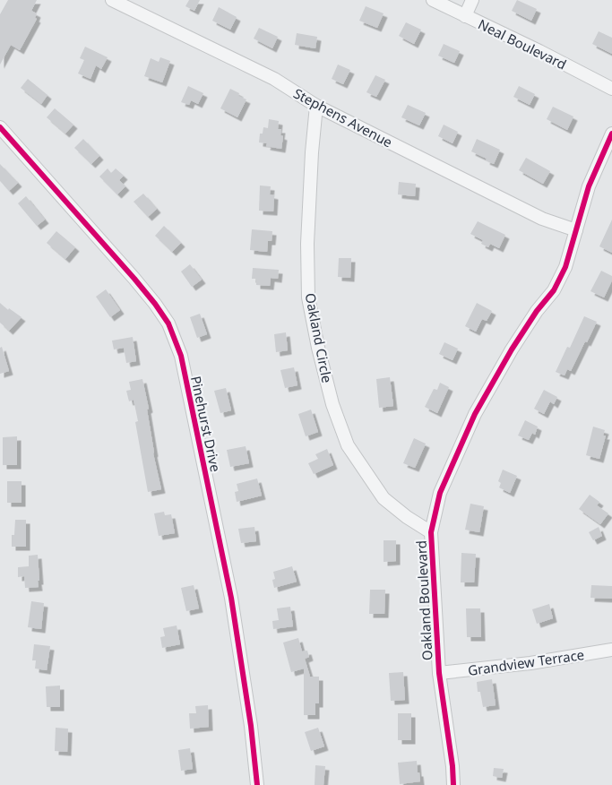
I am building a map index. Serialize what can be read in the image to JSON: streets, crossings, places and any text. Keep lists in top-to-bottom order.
{
  "streets": {
    "street": [
      "Neal Boulevard",
      "Stephens Avenue",
      "Oakland Circle",
      "Pinehurst Drive",
      "Oakland Boulevard",
      "Grandview Terrace"
    ]
  },
  "crossings": [
    ["Stephens Avenue", "Oakland Circle"],
    ["Stephens Avenue", "Oakland Boulevard"],
    ["Oakland Circle", "Oakland Boulevard"],
    ["Oakland Boulevard", "Grandview Terrace"]
  ]
}
